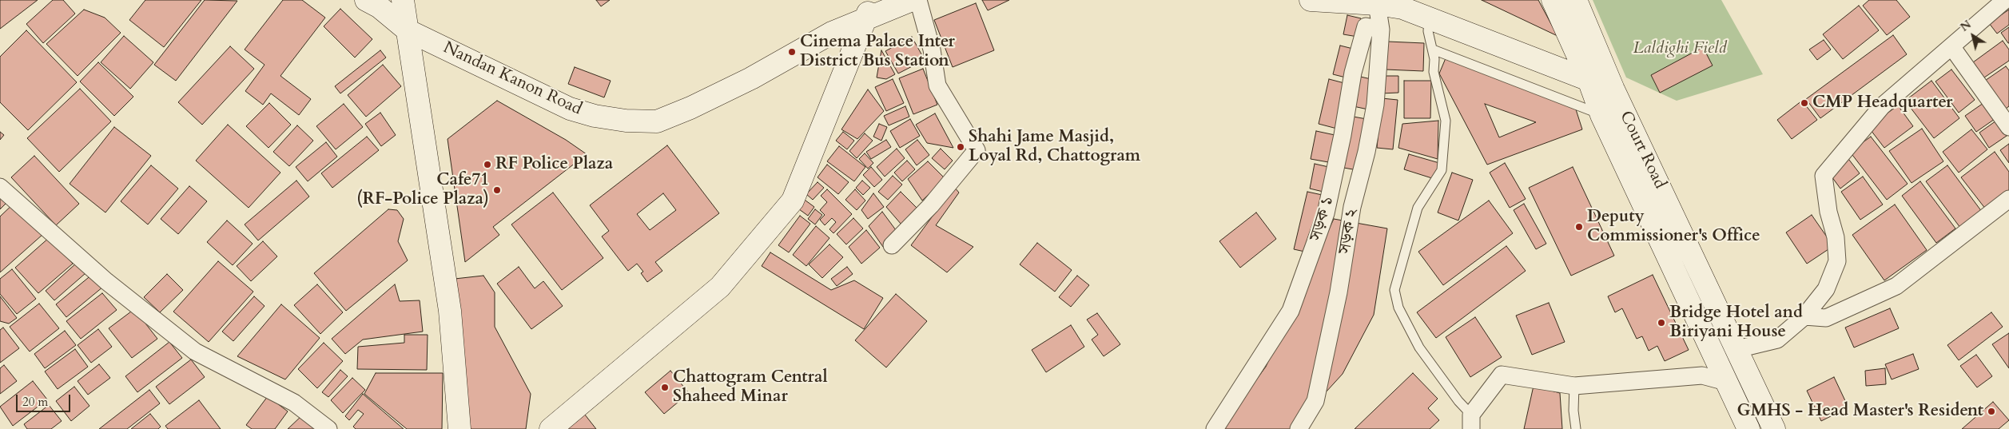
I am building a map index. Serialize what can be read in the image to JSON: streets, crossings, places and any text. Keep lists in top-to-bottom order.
{
  "streets": {
    "main road": ["Nandan Kanon Road", "Court Road"],
    "street": ["সড়ক ১", "সড়ক ২"]
  },
  "crossings": [
    ["সড়ক ১", "সড়ক ২"]
  ],
  "parks": ["Laldighi Field"],
  "places": [
    "Cinema Palace Inter District Bus Station",
    "CMP Headquarter",
    "Shahi Jame Masjid, Loyal Rd, Chattogram",
    "RF Police Plaza",
    "Cafe71 (RF-Police Plaza)",
    "Deputy Commissioner's Office",
    "Bridge Hotel and Biriyani House",
    "Chattogram Central Shaheed Minar",
    "GMHS - Head Master's Resident"
  ],
  "scale_bar": "20 m",
  "north": "top left"
}
